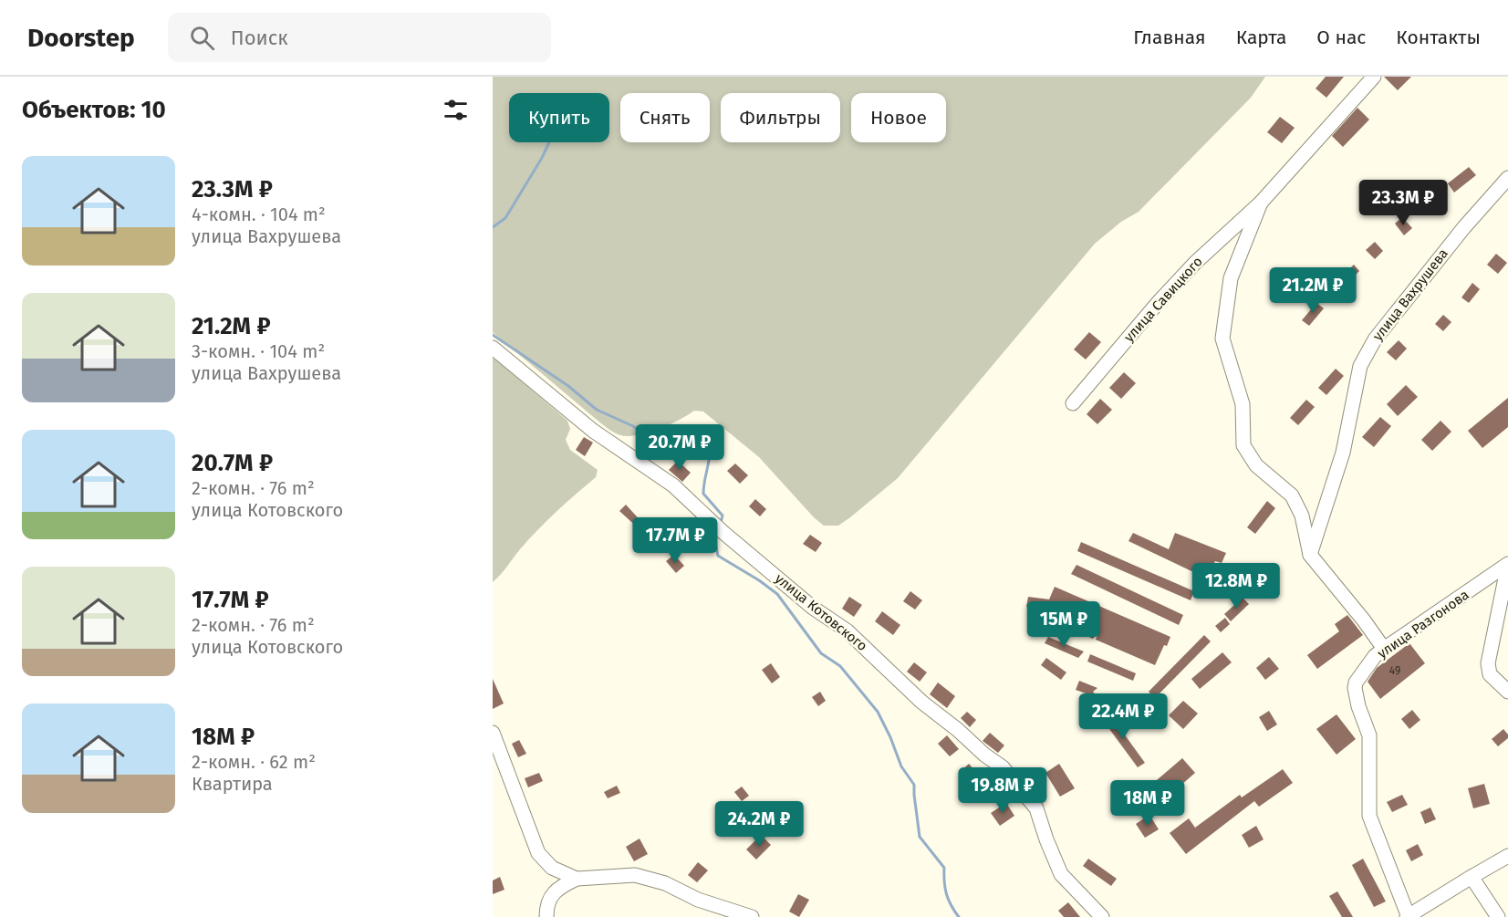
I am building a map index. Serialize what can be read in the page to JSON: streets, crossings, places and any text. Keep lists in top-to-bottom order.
{
  "streets": {
    "street": [
      "улица Вахрушева",
      "улица Савицкого",
      "улица Котовского",
      "улица Разгонова"
    ]
  },
  "crossings": [
    ["улица Вахрушева", "улица Савицкого"],
    ["улица Савицкого", "улица Разгонова"]
  ],
  "house_numbers": ["49"],
  "page": {
    "header": "Doorstep",
    "search": "Поиск",
    "nav": [
      "Главная",
      "Карта",
      "О нас",
      "Контакты"
    ],
    "heading": "Объектов: 10",
    "chip": [
      "Купить",
      "Снять",
      "Фильтры",
      "Новое"
    ],
    "list": [
      {
        "name": "23.3M ₽",
        "note": "4-комн. · 104 m² · улица Вахрушева"
      },
      {
        "name": "21.2M ₽",
        "note": "3-комн. · 104 m² · улица Вахрушева"
      },
      {
        "name": "20.7M ₽",
        "note": "2-комн. · 76 m² · улица Котовского"
      },
      {
        "name": "17.7M ₽",
        "note": "2-комн. · 76 m² · улица Котовского"
      },
      {
        "name": "18M ₽",
        "note": "2-комн. · 62 m² · Квартира"
      }
    ],
    "price": [
      "23.3M ₽",
      "21.2M ₽",
      "20.7M ₽",
      "17.7M ₽",
      "12.8M ₽",
      "15M ₽",
      "22.4M ₽",
      "19.8M ₽",
      "18M ₽",
      "24.2M ₽"
    ]
  }
}
